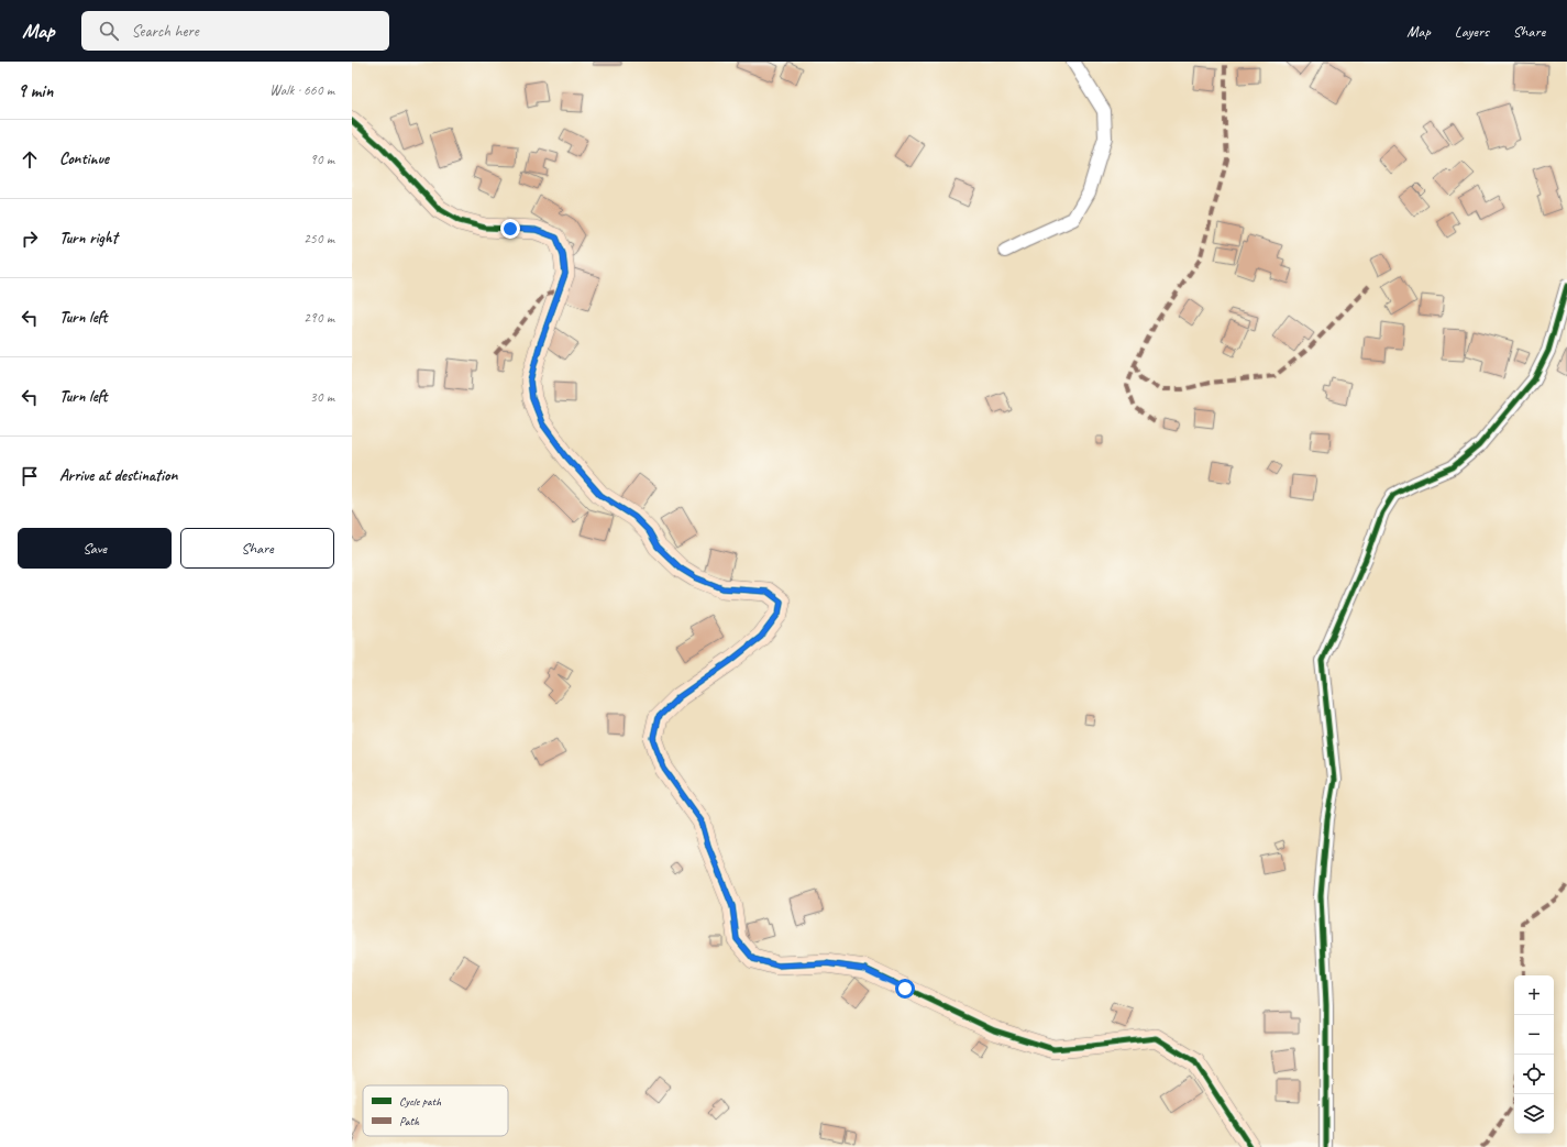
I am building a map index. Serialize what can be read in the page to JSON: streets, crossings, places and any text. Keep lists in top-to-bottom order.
{
  "legend": ["Cycle path", "Path"],
  "page": {
    "header": "Map",
    "search": "Search here",
    "nav": ["Map", "Layers", "Share"],
    "heading": ["9 min", "Walk · 660 m"],
    "list": [
      ["Continue", "90 m"],
      ["Turn right", "250 m"],
      ["Turn left", "290 m"],
      ["Turn left", "30 m"],
      "Arrive at destination"
    ],
    "buttons": ["Save", "Share"],
    "map_buttons": ["+", "−"]
  }
}
